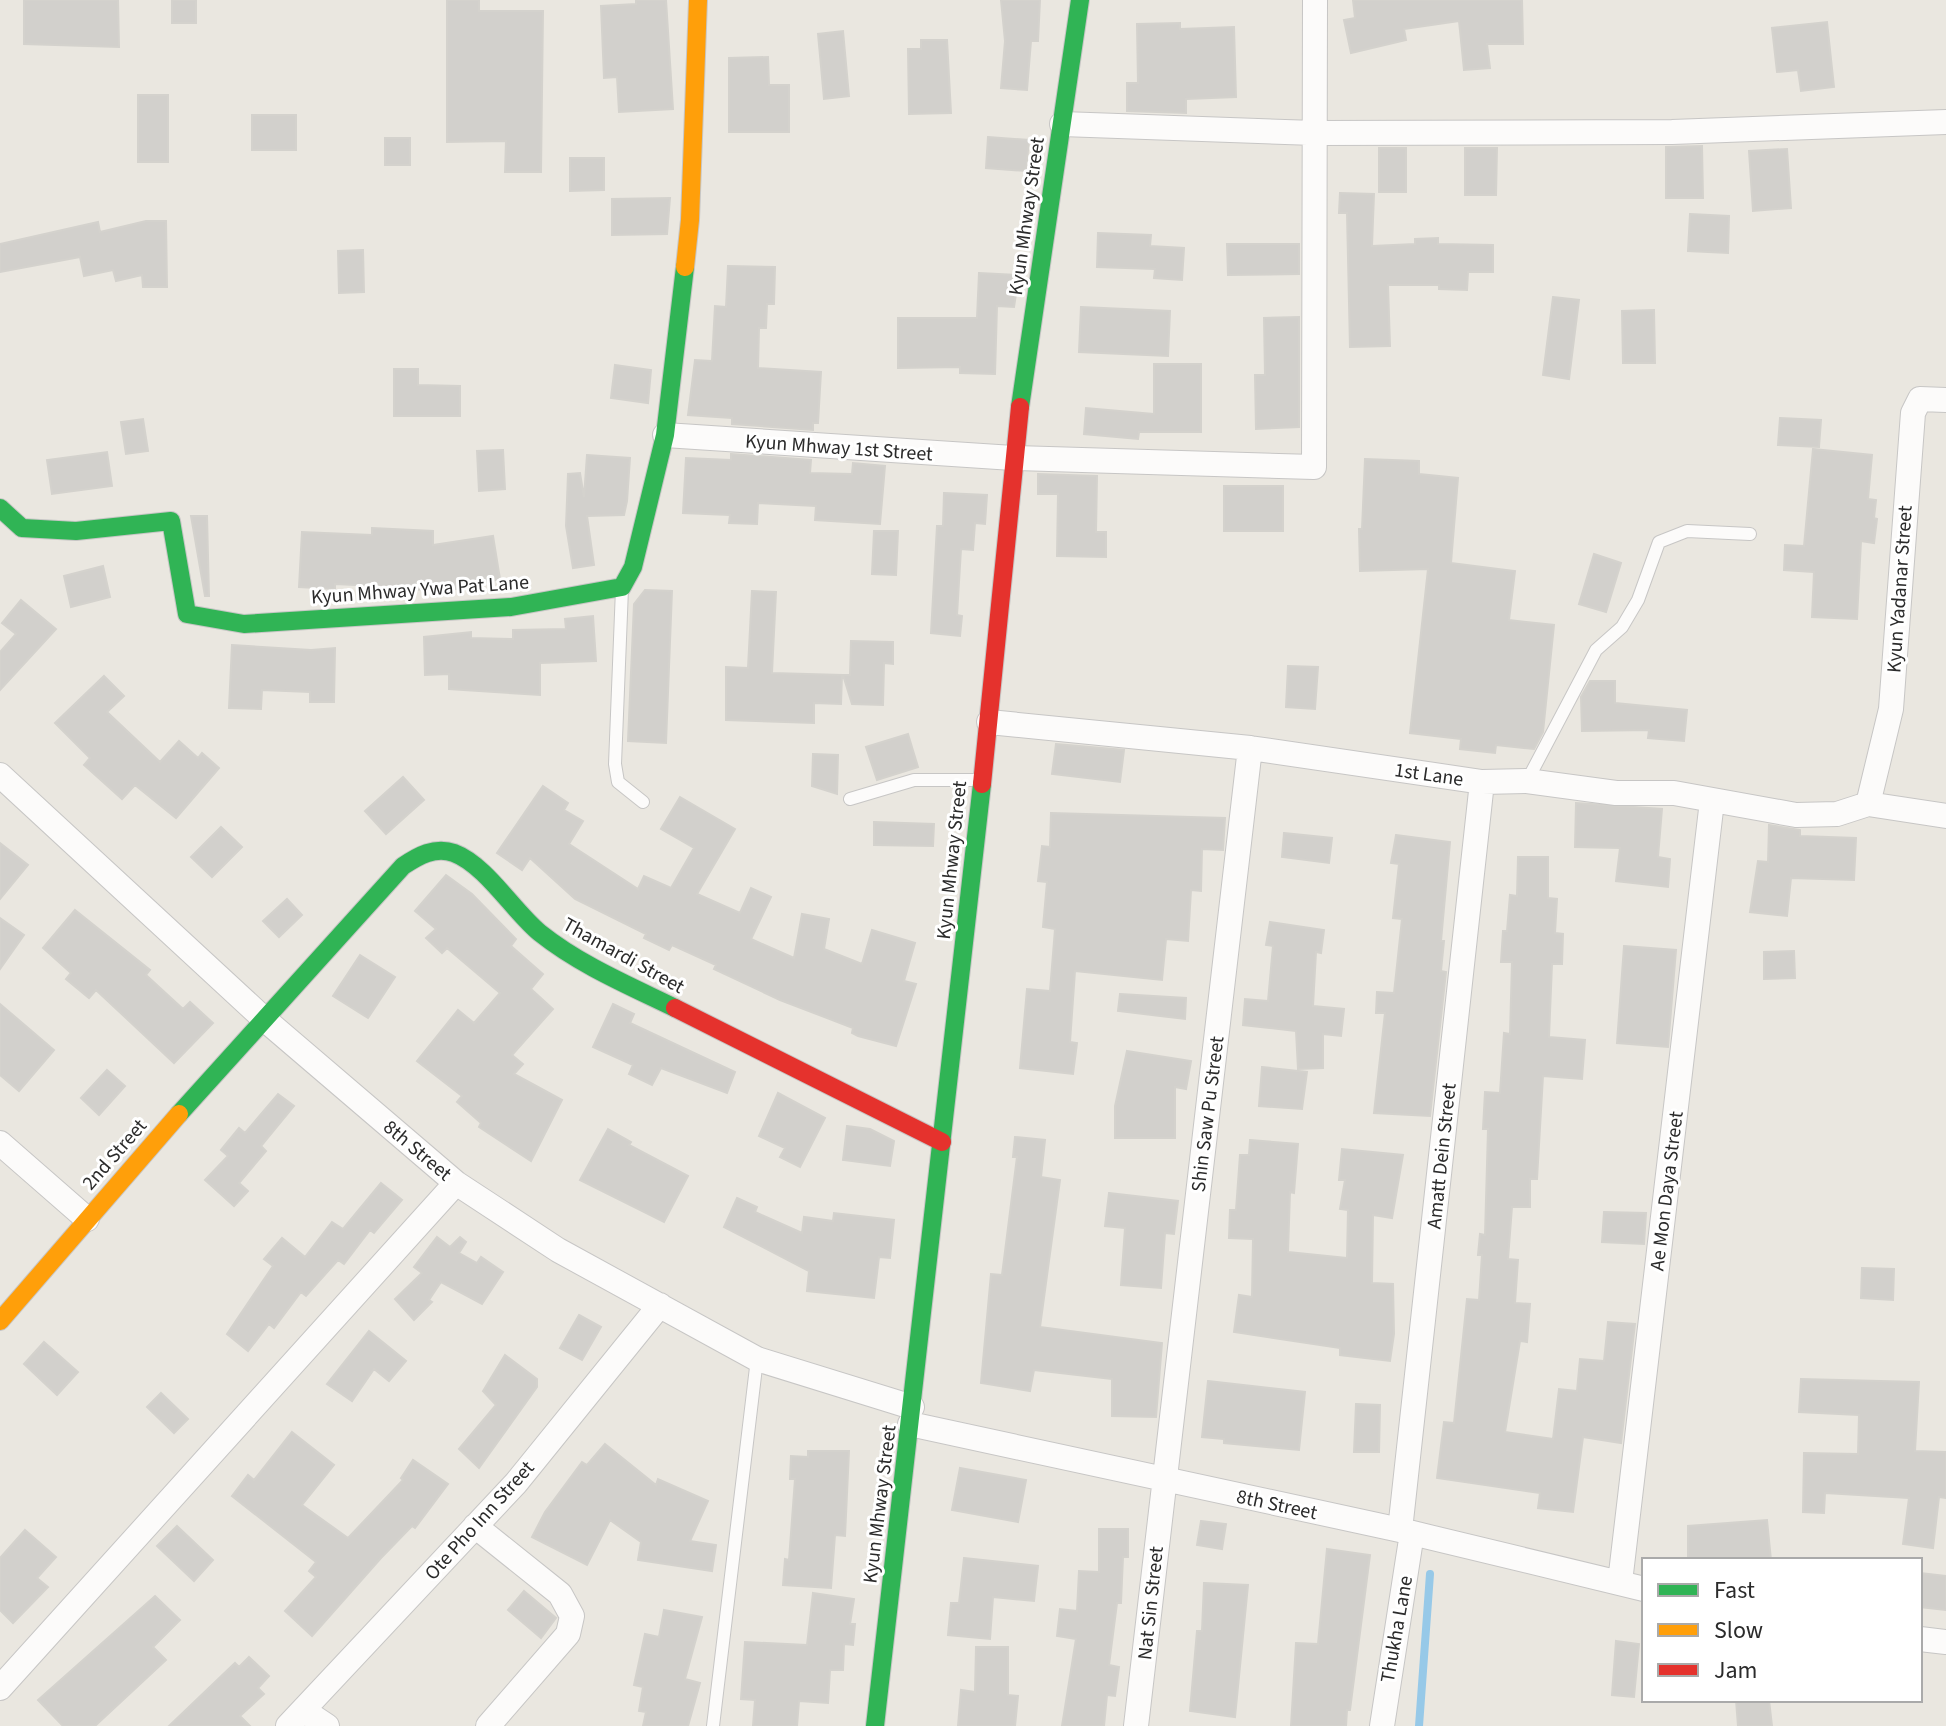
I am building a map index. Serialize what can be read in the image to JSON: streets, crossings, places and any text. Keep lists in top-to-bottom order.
{
  "streets": {
    "street": [
      "Kyun Mhway Street",
      "Kyun Mhway 1st Street",
      "Kyun Mhway Ywa Pat Lane",
      "Kyun Yadanar Street",
      "1st Lane",
      "Thamardi Street",
      "Shin Saw Pu Street",
      "8th Street",
      "2nd Street",
      "Amatt Dein Street",
      "Ae Mon Daya Street",
      "Ote Pho Inn Street",
      "Nat Sin Street",
      "Thukha Lane"
    ]
  },
  "crossings": [
    ["Kyun Mhway Street", "Kyun Mhway 1st Street"],
    ["Kyun Mhway Street", "1st Lane"],
    ["Kyun Mhway Street", "Thamardi Street"],
    ["Kyun Mhway Street", "8th Street"],
    ["Kyun Yadanar Street", "1st Lane"],
    ["1st Lane", "Shin Saw Pu Street"],
    ["1st Lane", "Amatt Dein Street"],
    ["1st Lane", "Ae Mon Daya Street"],
    ["Thamardi Street", "8th Street"],
    ["Thamardi Street", "2nd Street"],
    ["Shin Saw Pu Street", "8th Street"],
    ["Shin Saw Pu Street", "Nat Sin Street"],
    ["8th Street", "2nd Street"],
    ["8th Street", "Amatt Dein Street"],
    ["8th Street", "Ae Mon Daya Street"],
    ["8th Street", "Ote Pho Inn Street"],
    ["8th Street", "Nat Sin Street"],
    ["8th Street", "Thukha Lane"],
    ["Amatt Dein Street", "Thukha Lane"]
  ],
  "legend": ["Fast", "Slow", "Jam"]
}
